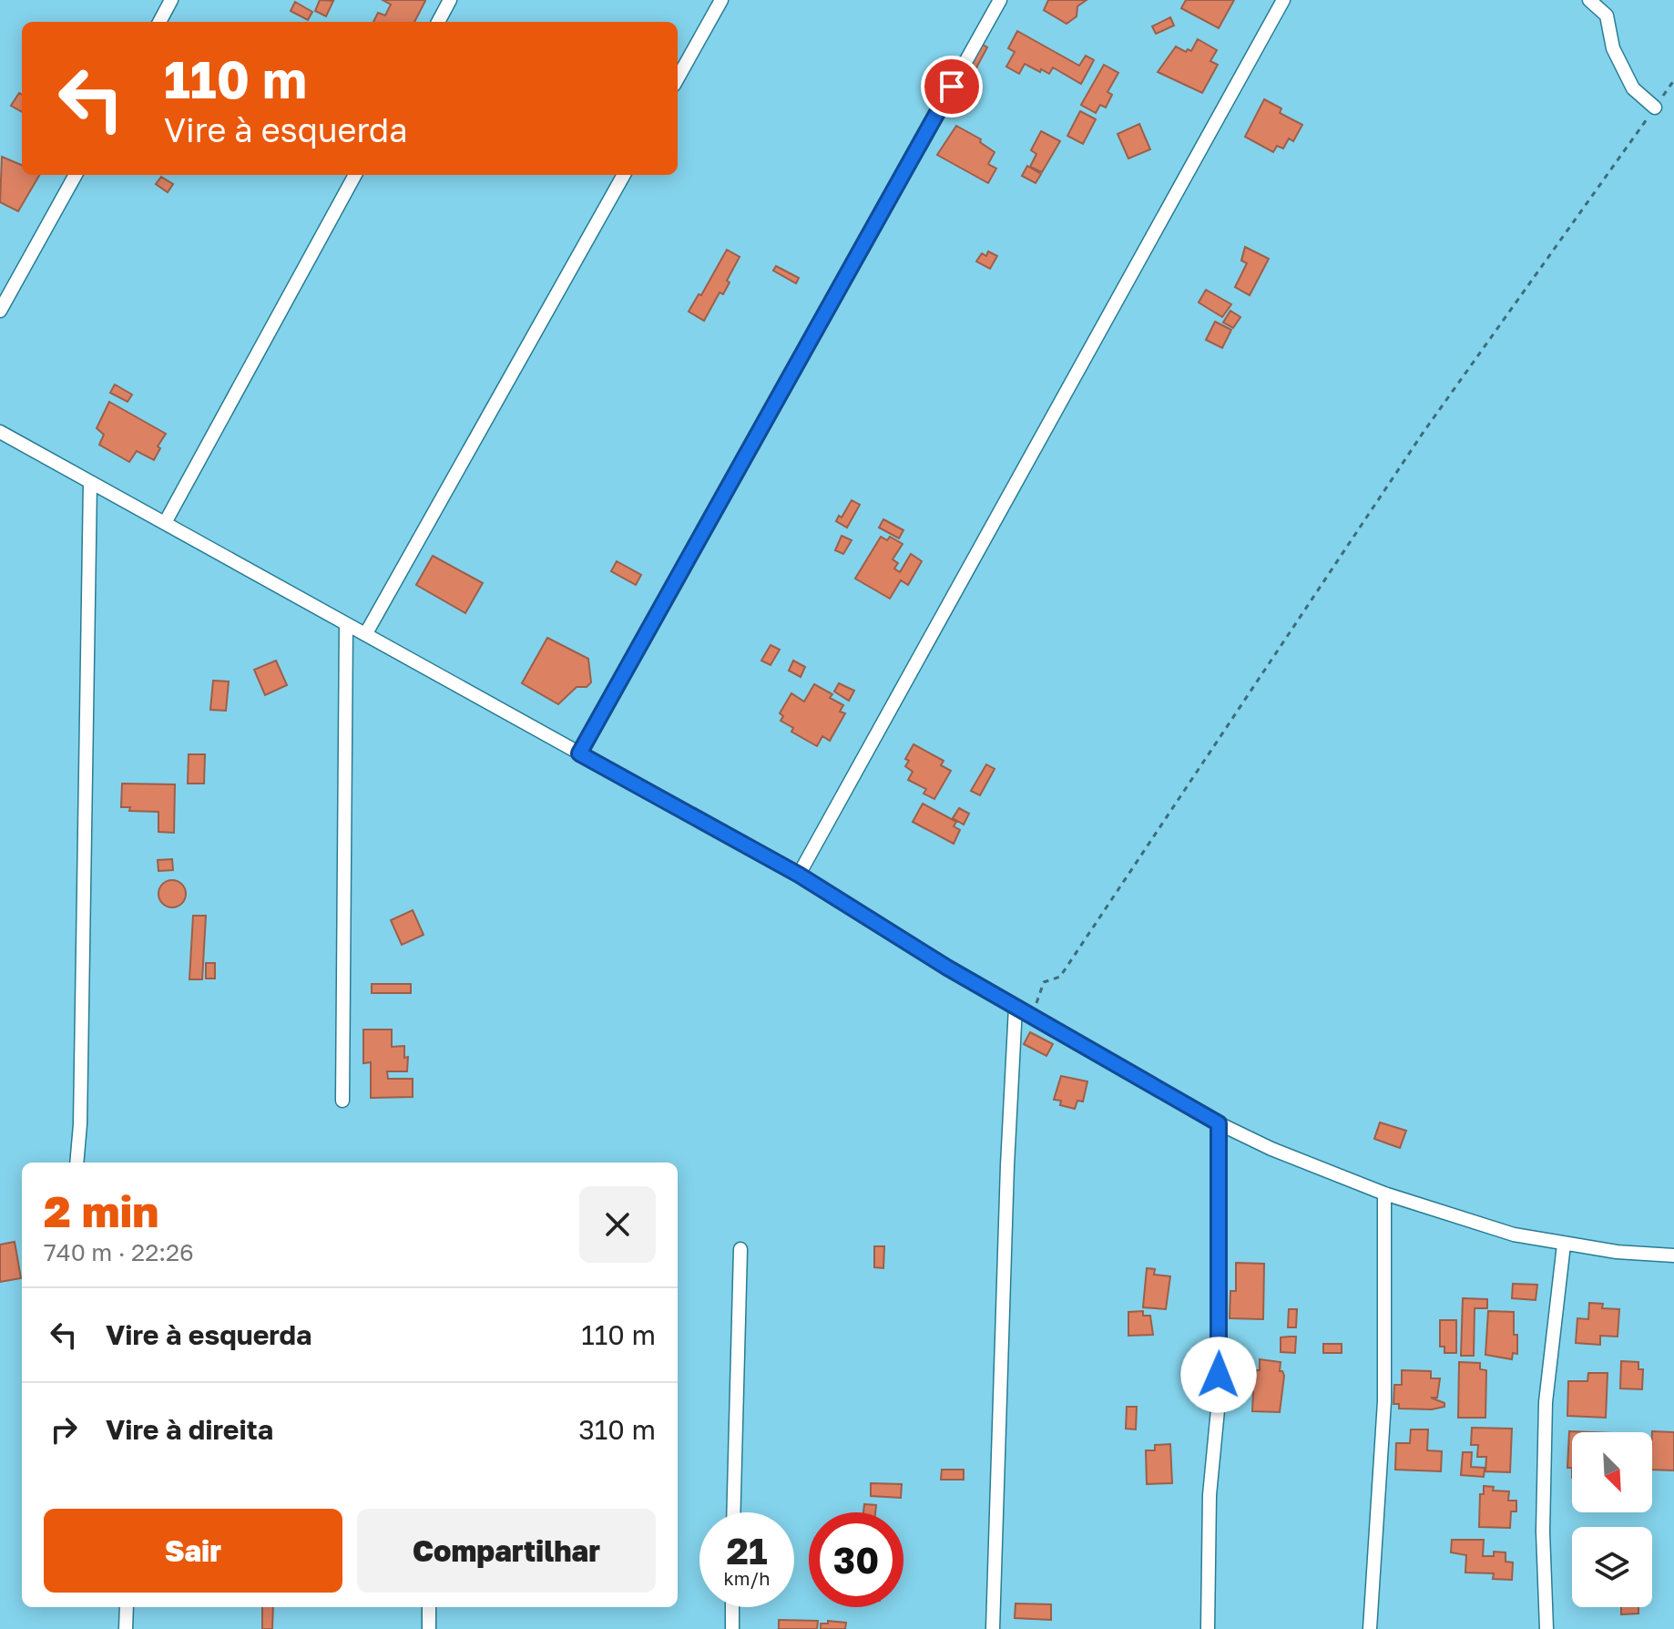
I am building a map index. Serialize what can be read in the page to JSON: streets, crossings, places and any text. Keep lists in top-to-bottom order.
{
  "north": "bottom right",
  "page": {
    "turn": ["110 m", "Vire à esquerda"],
    "heading": ["2 min", "740 m · 22:26"],
    "list": [
      {
        "name": "Vire à esquerda",
        "value": "110 m"
      },
      {
        "name": "Vire à direita",
        "value": "310 m"
      }
    ],
    "buttons": ["Sair", "Compartilhar"],
    "speed": "21 km/h",
    "limit": "30"
  }
}
